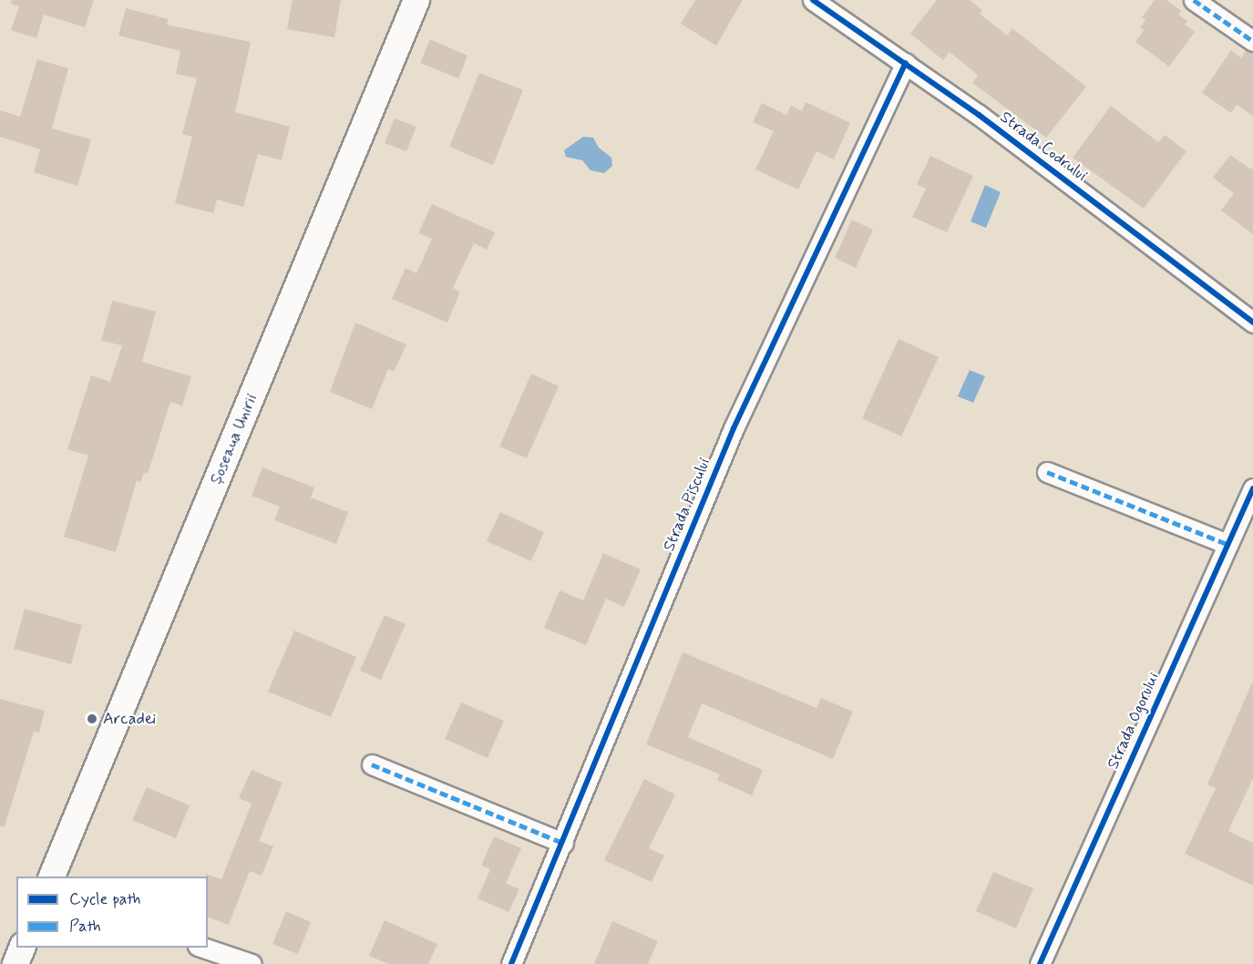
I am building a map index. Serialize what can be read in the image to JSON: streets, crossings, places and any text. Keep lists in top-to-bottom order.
{
  "streets": {
    "main road": ["Șoseaua Unirii"],
    "street": ["Strada Codrului", "Strada Piscului", "Strada Ogorului"]
  },
  "crossings": [
    ["Strada Codrului", "Strada Piscului"]
  ],
  "places": ["Arcadei"],
  "legend": ["Cycle path", "Path"]
}
